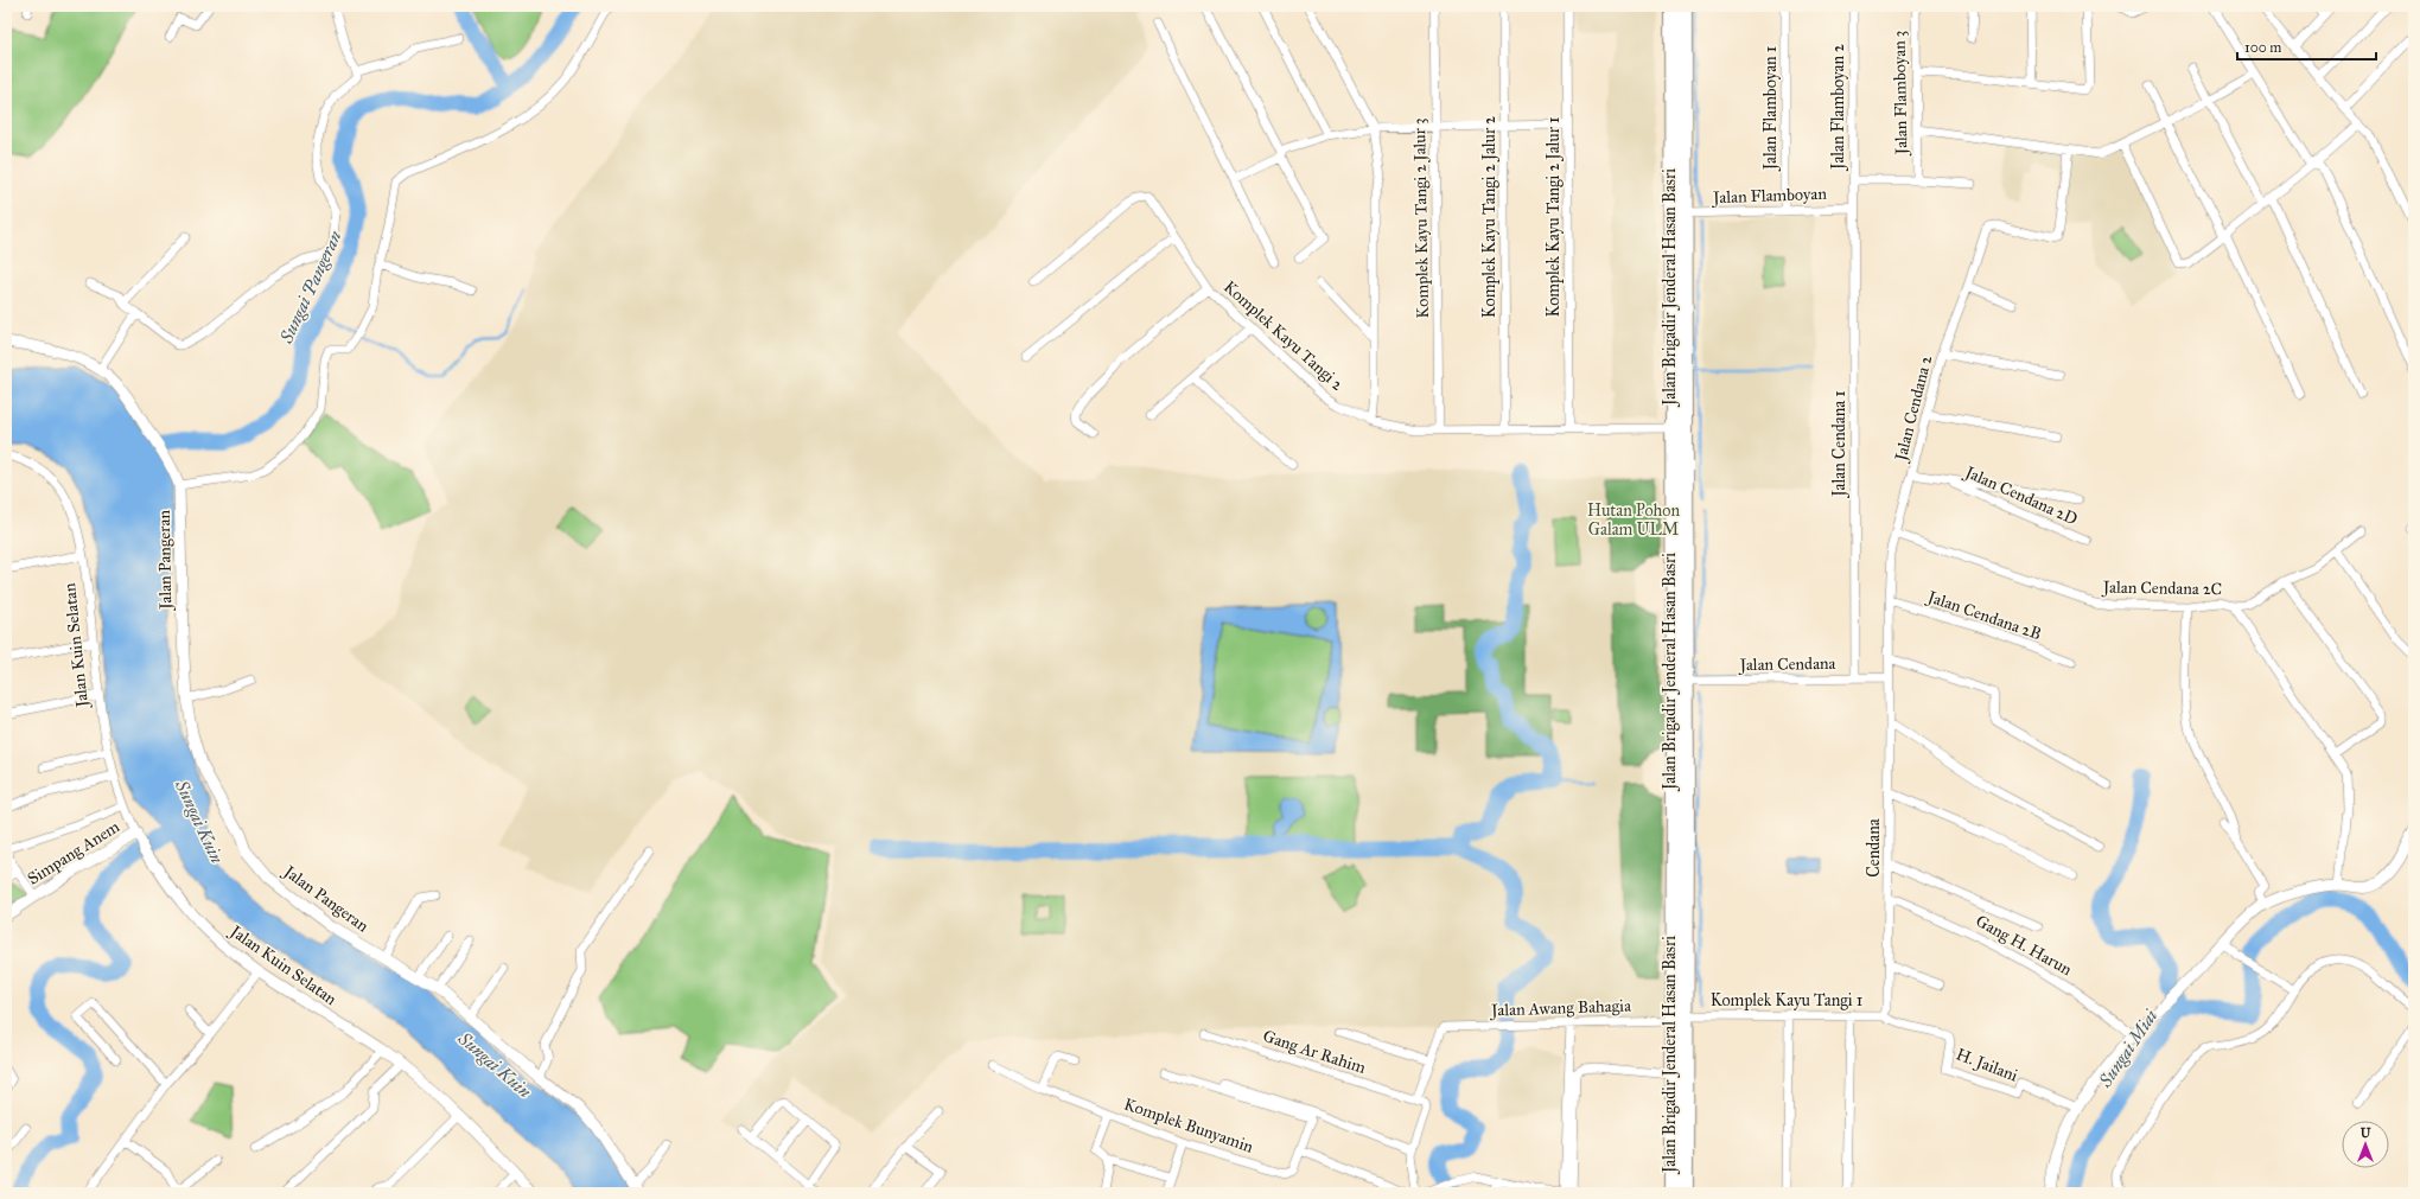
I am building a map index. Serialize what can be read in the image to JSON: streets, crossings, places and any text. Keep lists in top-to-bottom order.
{
  "streets": {
    "highway": ["Jalan Brigadir Jenderal Hasan Basri"],
    "street": [
      "Jalan Flamboyan 3",
      "Jalan Flamboyan 2",
      "Jalan Flamboyan 1",
      "Jalan Flamboyan",
      "Komplek Kayu Tangi 2 Jalur 2",
      "Komplek Kayu Tangi 2 Jalur 1",
      "Komplek Kayu Tangi 2 Jalur 3",
      "Komplek Kayu Tangi 2",
      "Jalan Cendana 2",
      "Jalan Cendana 1",
      "Jalan Cendana 2D",
      "Jalan Pangeran",
      "Jalan Cendana 2C",
      "Jalan Cendana 2B",
      "Jalan Kuin Selatan",
      "Jalan Cendana",
      "Cendana",
      "Simpang Anem",
      "Gang H. Harun",
      "Komplek Kayu Tangi 1",
      "Jalan Awang Bahagia",
      "Gang Ar Rahim",
      "H. Jailani",
      "Komplek Bunyamin"
    ]
  },
  "crossings": [
    ["Jalan Flamboyan 2", "Jalan Flamboyan"],
    ["Jalan Flamboyan 2", "Jalan Cendana 1"],
    ["Jalan Flamboyan 1", "Jalan Flamboyan"],
    ["Jalan Flamboyan", "Jalan Brigadir Jenderal Hasan Basri"],
    ["Jalan Flamboyan", "Jalan Cendana 1"],
    ["Komplek Kayu Tangi 2 Jalur 2", "Komplek Kayu Tangi 2"],
    ["Komplek Kayu Tangi 2 Jalur 1", "Komplek Kayu Tangi 2"],
    ["Komplek Kayu Tangi 2 Jalur 3", "Komplek Kayu Tangi 2"],
    ["Jalan Brigadir Jenderal Hasan Basri", "Komplek Kayu Tangi 2"],
    ["Jalan Brigadir Jenderal Hasan Basri", "Jalan Cendana"],
    ["Jalan Brigadir Jenderal Hasan Basri", "Komplek Kayu Tangi 1"],
    ["Jalan Brigadir Jenderal Hasan Basri", "Jalan Awang Bahagia"],
    ["Jalan Cendana 2", "Jalan Cendana 2D"],
    ["Jalan Cendana 2", "Jalan Cendana 2C"],
    ["Jalan Cendana 2", "Jalan Cendana 2B"],
    ["Jalan Cendana 2", "Jalan Cendana"],
    ["Jalan Cendana 2", "Cendana"],
    ["Jalan Cendana 1", "Jalan Cendana"],
    ["Jalan Kuin Selatan", "Simpang Anem"],
    ["Jalan Cendana", "Cendana"],
    ["Cendana", "Gang H. Harun"],
    ["Cendana", "Komplek Kayu Tangi 1"],
    ["Cendana", "H. Jailani"],
    ["Komplek Kayu Tangi 1", "H. Jailani"]
  ],
  "water": ["Sungai Pangeran", "Sungai Kuin", "Sungai Miai"],
  "parks": ["Hutan Pohon Galam ULM"],
  "scale_bar": "100 m",
  "north": "top"
}
